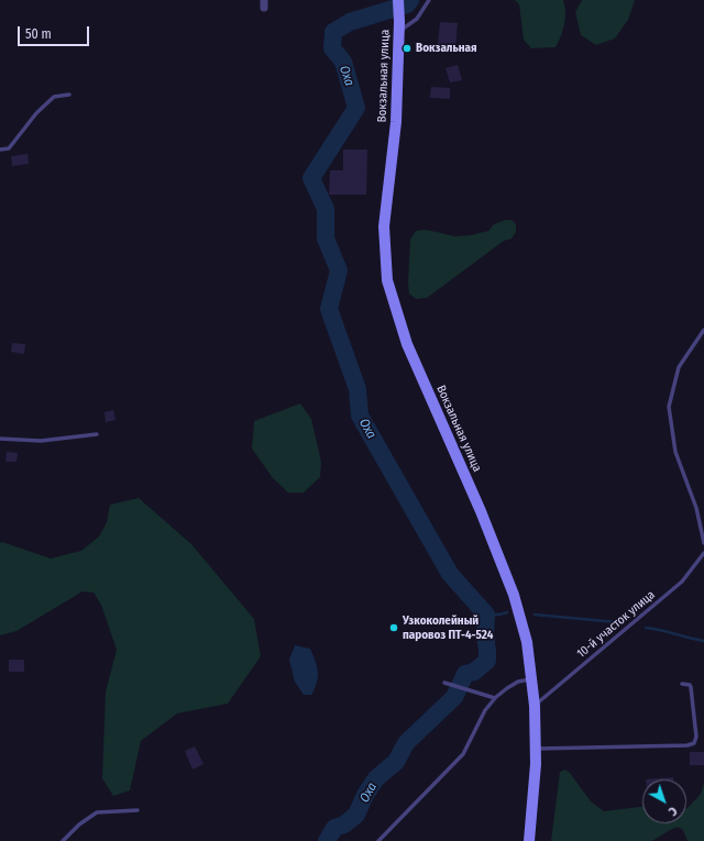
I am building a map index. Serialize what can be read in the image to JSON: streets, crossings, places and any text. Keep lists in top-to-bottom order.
{
  "streets": {
    "street": ["Вокзальная улица"],
    "lane": ["10-й участок улица"]
  },
  "crossings": [
    ["Вокзальная улица", "10-й участок улица"]
  ],
  "water": ["Оха"],
  "places": ["Вокзальная", "Узкоколейный паровоз ПТ-4-524"],
  "scale_bar": "50 m",
  "north": "bottom right"
}
